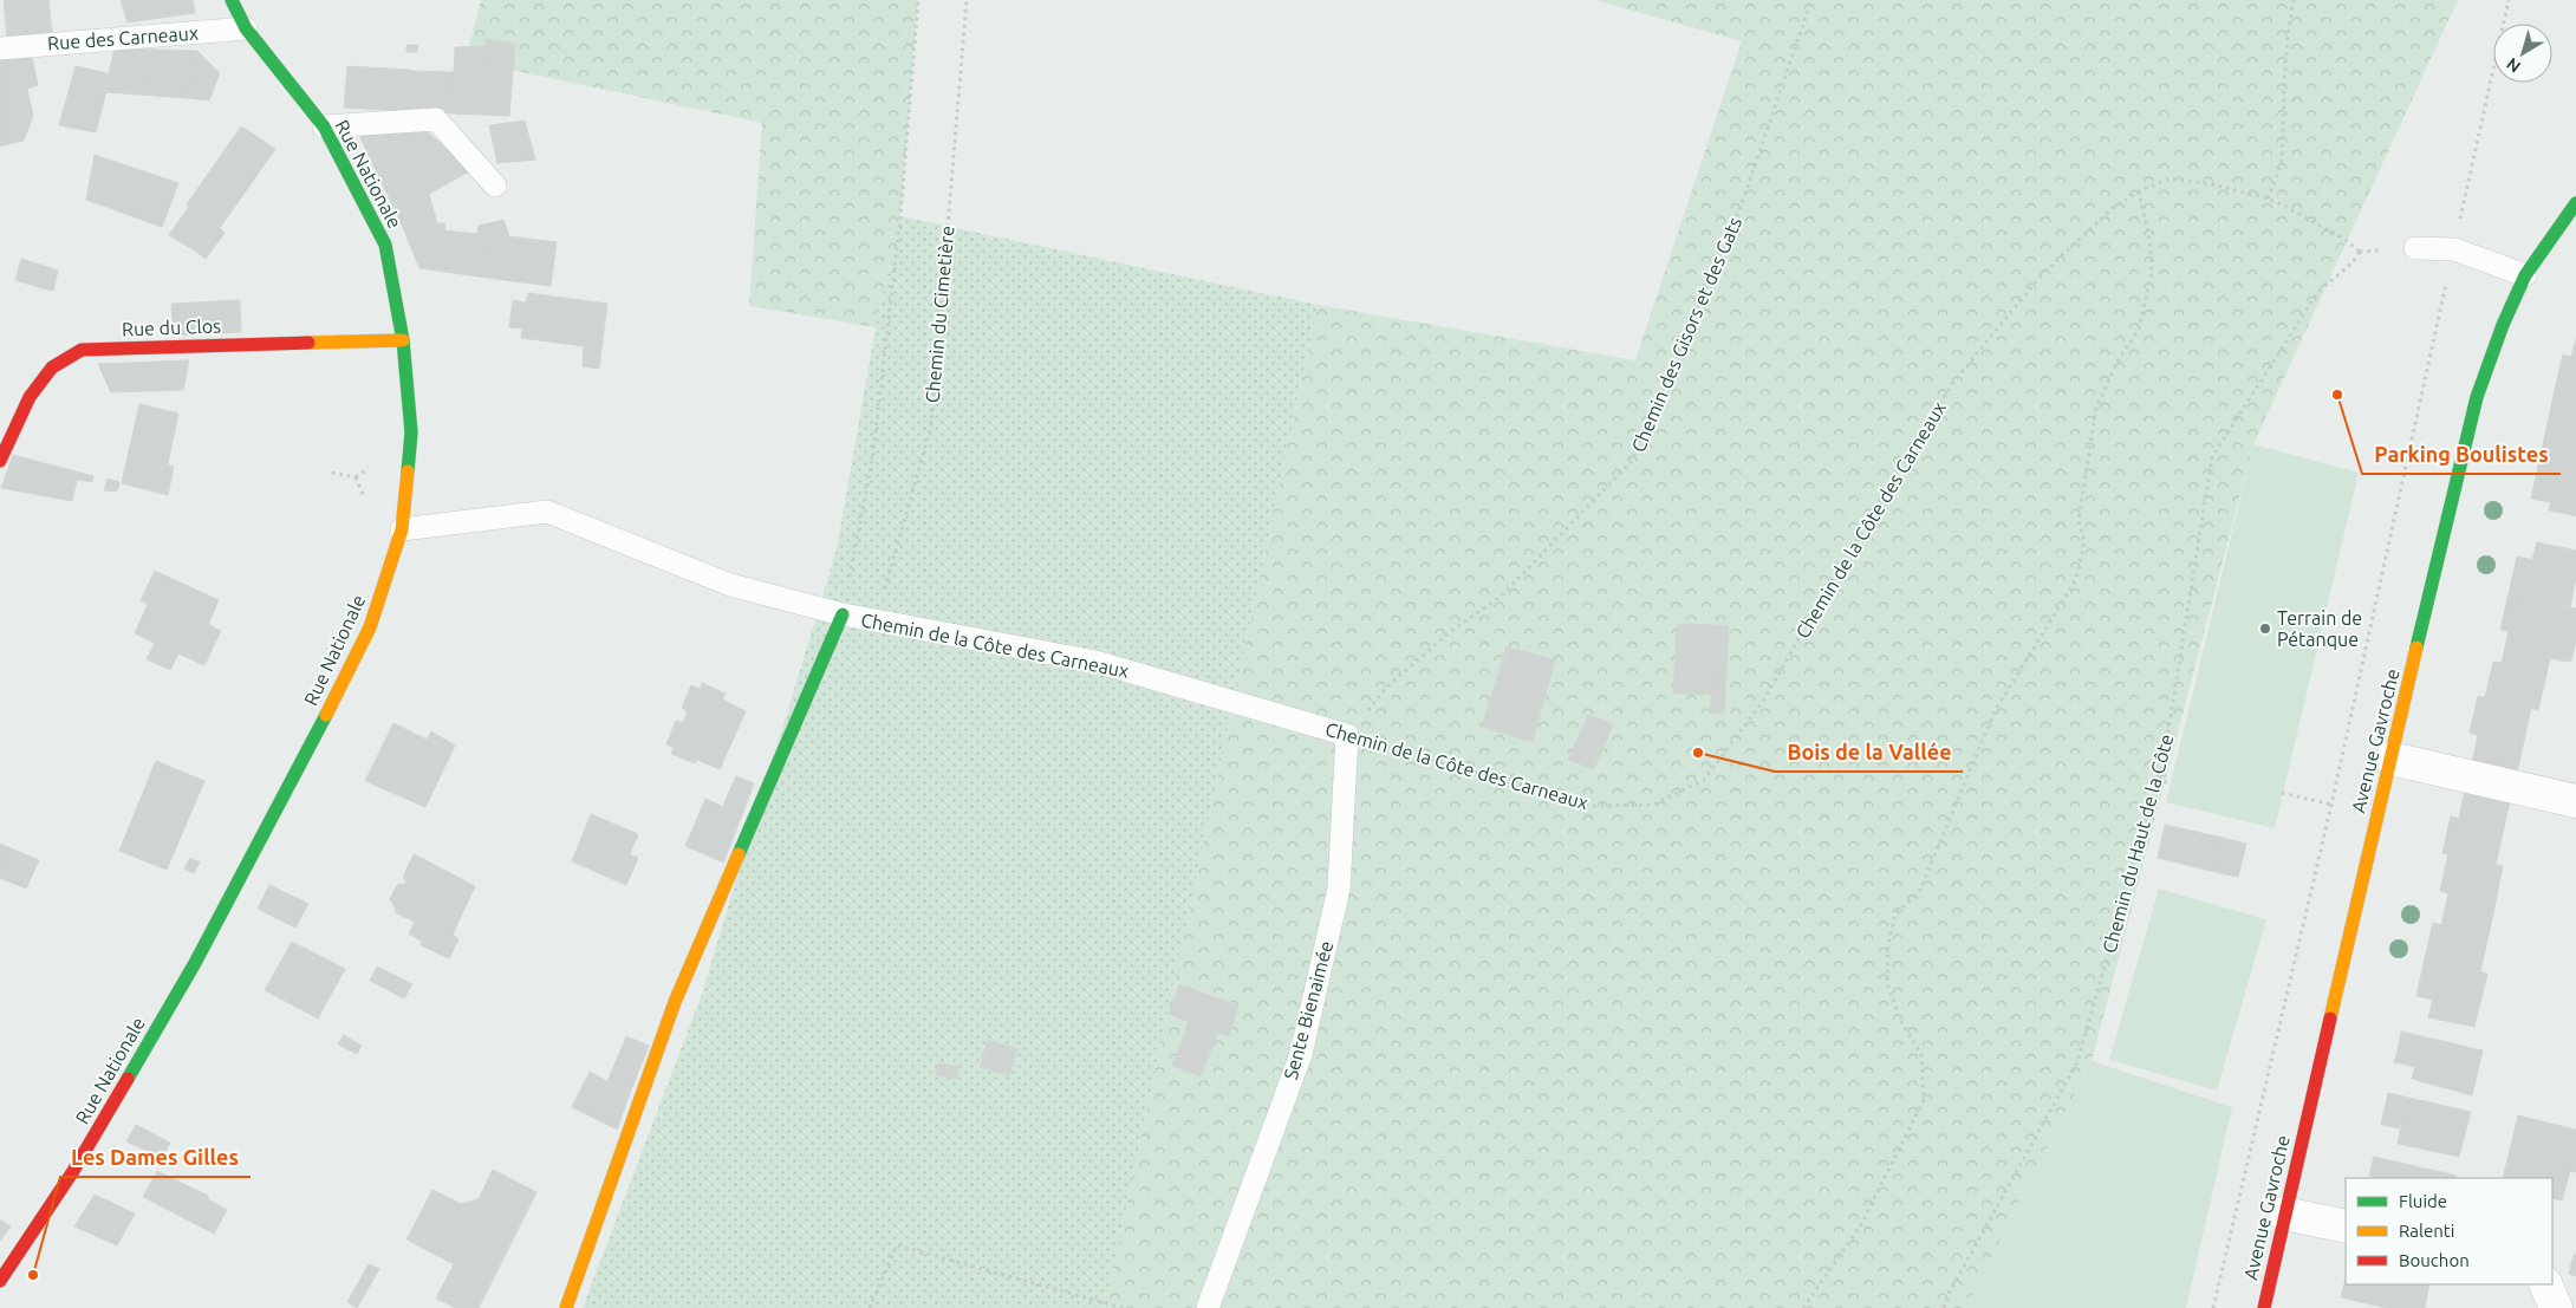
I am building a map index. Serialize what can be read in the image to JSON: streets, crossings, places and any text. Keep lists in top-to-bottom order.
{
  "streets": {
    "street": ["Rue Nationale", "Rue du Clos", "Avenue Gavroche"],
    "lane": ["Rue des Carneaux", "Chemin de la Côte des Carneaux", "Sente Bienaimée"],
    "path": ["Chemin du Cimetière", "Chemin des Gisors et des Gats", "Chemin du Haut de la Côte"]
  },
  "crossings": [
    ["Rue des Carneaux", "Rue Nationale"],
    ["Rue Nationale", "Rue du Clos"],
    ["Rue Nationale", "Chemin de la Côte des Carneaux"],
    ["Chemin du Cimetière", "Chemin de la Côte des Carneaux"],
    ["Chemin des Gisors et des Gats", "Chemin de la Côte des Carneaux"],
    ["Chemin des Gisors et des Gats", "Sente Bienaimée"],
    ["Chemin de la Côte des Carneaux", "Chemin du Haut de la Côte"],
    ["Chemin de la Côte des Carneaux", "Sente Bienaimée"]
  ],
  "places": [
    "Parking Boulistes",
    "Terrain de Pétanque",
    "Bois de la Vallée",
    "Les Dames Gilles"
  ],
  "legend": ["Fluide", "Ralenti", "Bouchon"],
  "north": "bottom left"
}
